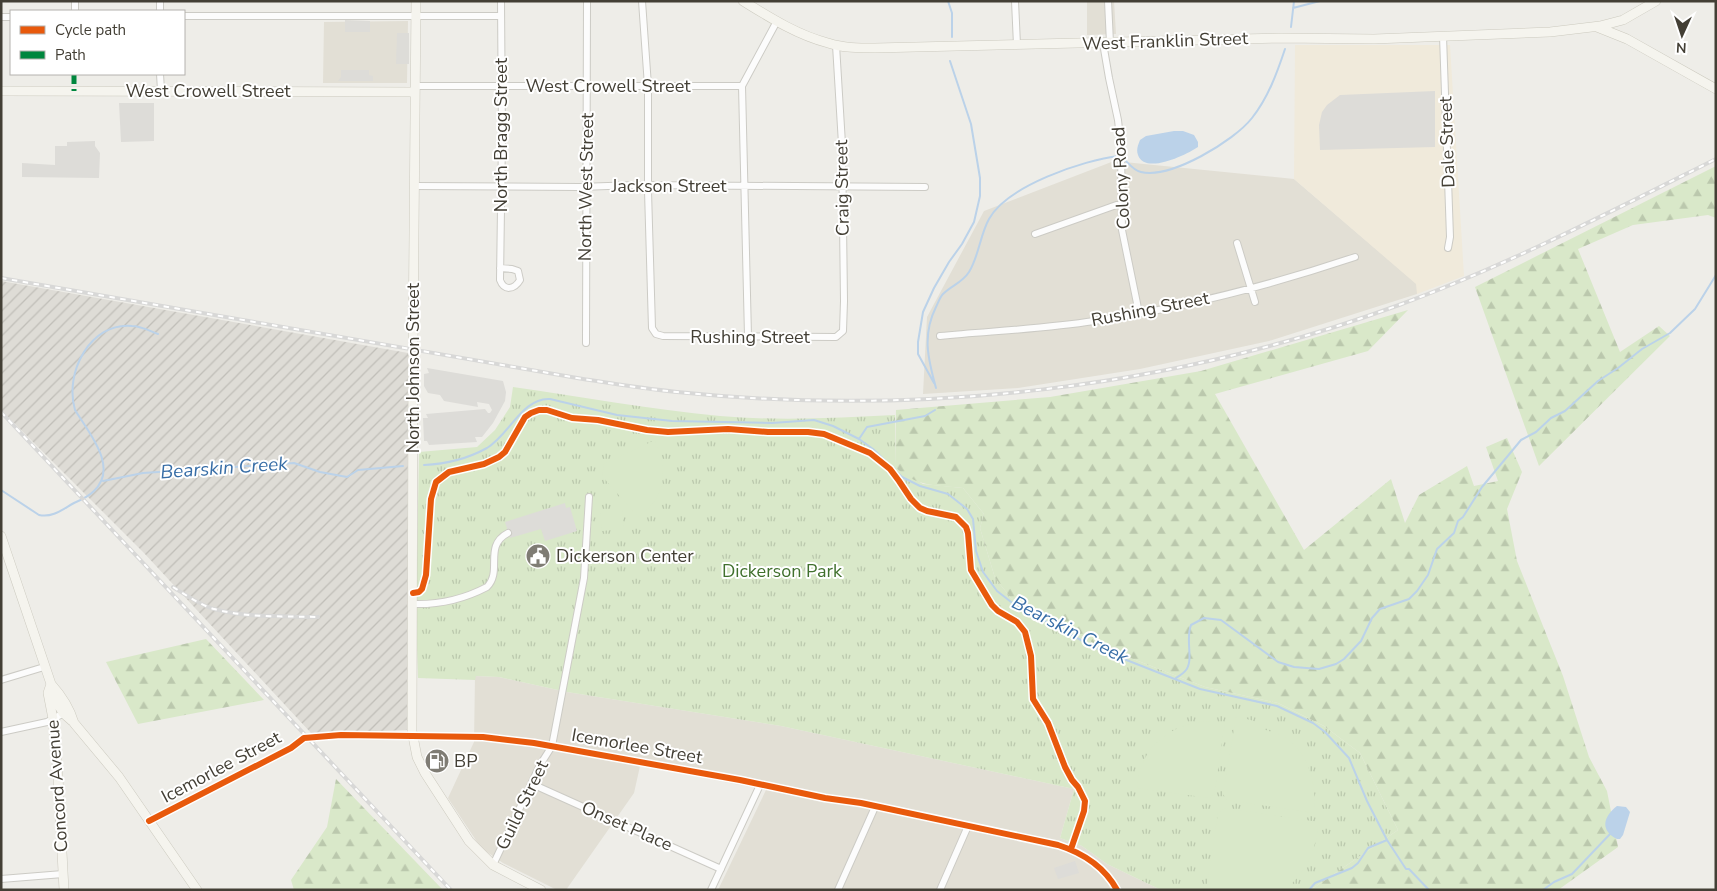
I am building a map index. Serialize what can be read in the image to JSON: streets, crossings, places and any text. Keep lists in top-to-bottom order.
{
  "streets": {
    "main road": [
      "West Franklin Street",
      "West Crowell Street",
      "North Johnson Street",
      "Concord Avenue"
    ],
    "street": [
      "North Bragg Street",
      "Dale Street",
      "Colony Road",
      "Jackson Street",
      "North West Street",
      "Craig Street",
      "Rushing Street",
      "Icemorlee Street",
      "Guild Street",
      "Onset Place"
    ]
  },
  "crossings": [
    ["West Franklin Street", "Dale Street"],
    ["West Franklin Street", "Colony Road"],
    ["West Franklin Street", "Craig Street"],
    ["West Crowell Street", "North Bragg Street"],
    ["West Crowell Street", "North West Street"],
    ["West Crowell Street", "North Johnson Street"],
    ["North Bragg Street", "Jackson Street"],
    ["Colony Road", "Rushing Street"],
    ["Jackson Street", "North West Street"],
    ["Jackson Street", "Craig Street"],
    ["Jackson Street", "Rushing Street"],
    ["Jackson Street", "North Johnson Street"],
    ["Craig Street", "Rushing Street"],
    ["North Johnson Street", "Icemorlee Street"],
    ["North Johnson Street", "Guild Street"],
    ["Icemorlee Street", "Guild Street"],
    ["Guild Street", "Onset Place"]
  ],
  "water": ["Bearskin Creek"],
  "parks": ["Dickerson Park"],
  "places": {
    "public building": ["Dickerson Center"],
    "fuel station": ["BP"]
  },
  "legend": ["Cycle path", "Path"],
  "north": "bottom"
}
